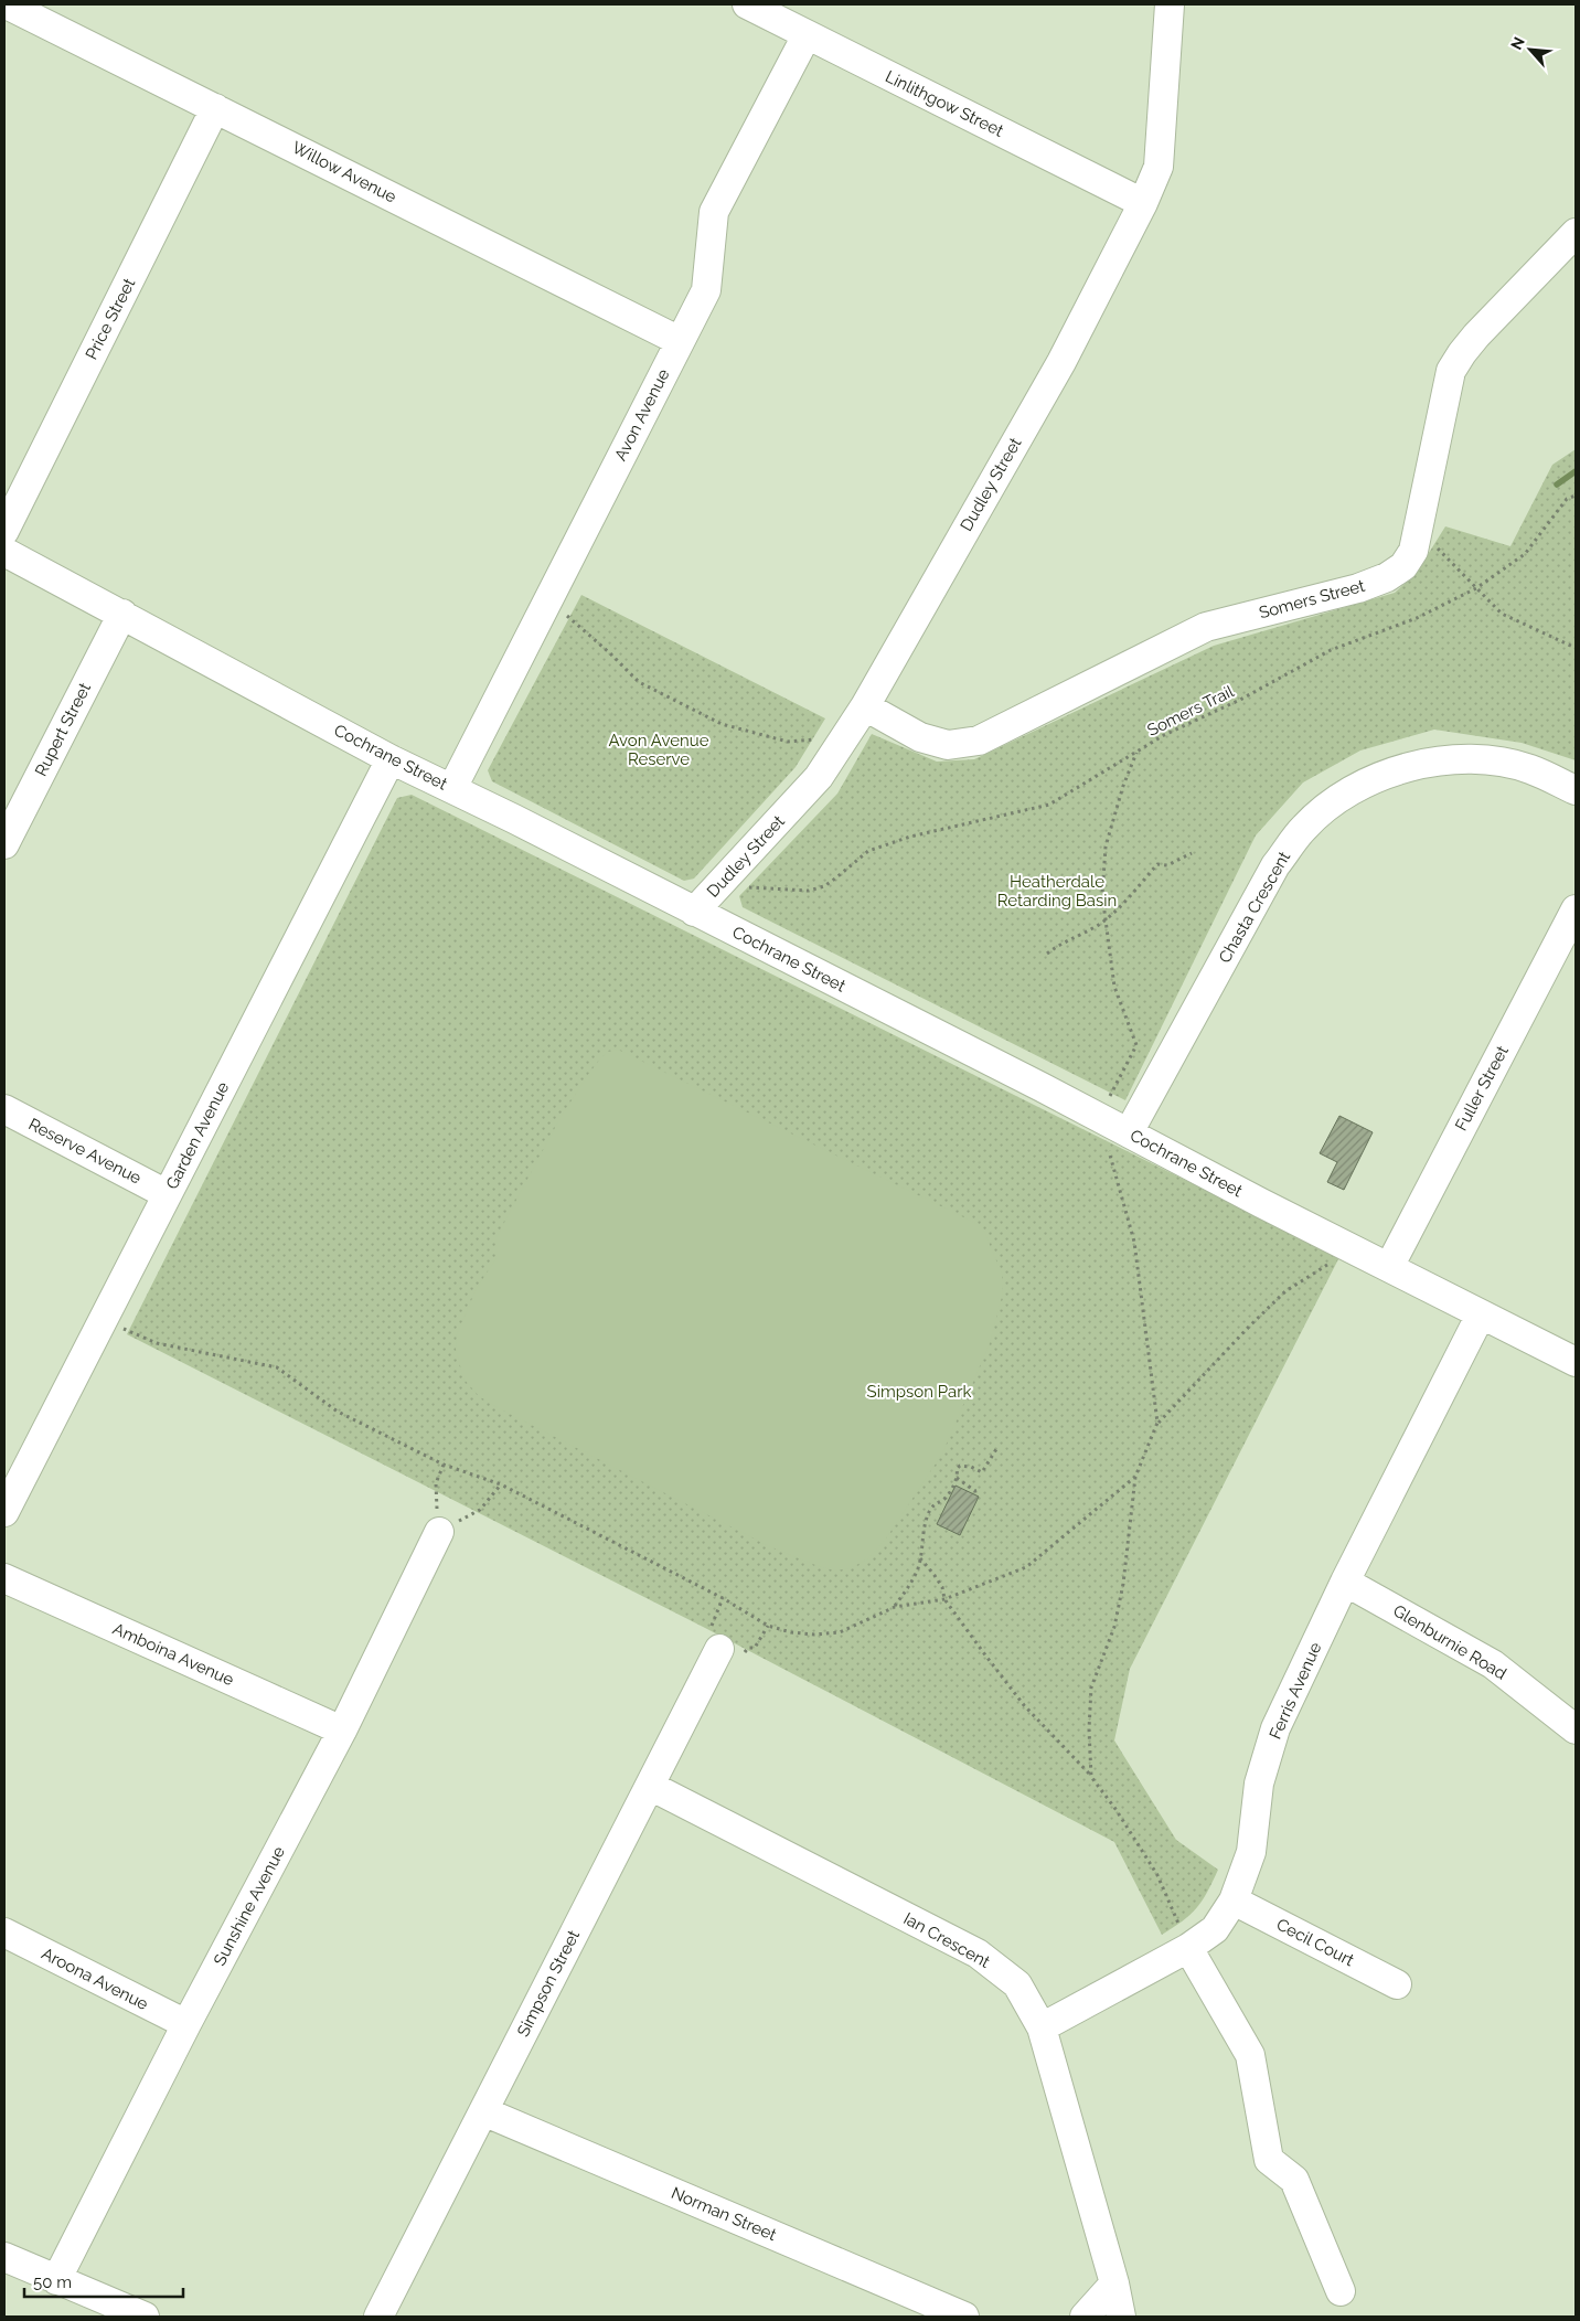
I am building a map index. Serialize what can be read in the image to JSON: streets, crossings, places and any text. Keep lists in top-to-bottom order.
{
  "streets": {
    "street": [
      "Linlithgow Street",
      "Willow Avenue",
      "Price Street",
      "Avon Avenue",
      "Dudley Street",
      "Somers Street",
      "Rupert Street",
      "Cochrane Street",
      "Chasta Crescent",
      "Fuller Street",
      "Garden Avenue",
      "Reserve Avenue",
      "Glenburnie Road",
      "Amboina Avenue",
      "Ferris Avenue",
      "Sunshine Avenue",
      "Ian Crescent",
      "Cecil Court",
      "Aroona Avenue",
      "Simpson Street",
      "Norman Street"
    ],
    "path": ["Somers Trail"]
  },
  "crossings": [
    ["Linlithgow Street", "Avon Avenue"],
    ["Linlithgow Street", "Dudley Street"],
    ["Willow Avenue", "Price Street"],
    ["Willow Avenue", "Avon Avenue"],
    ["Avon Avenue", "Cochrane Street"],
    ["Dudley Street", "Somers Street"],
    ["Dudley Street", "Cochrane Street"],
    ["Somers Trail", "Cochrane Street"],
    ["Rupert Street", "Cochrane Street"],
    ["Cochrane Street", "Chasta Crescent"],
    ["Cochrane Street", "Fuller Street"],
    ["Cochrane Street", "Garden Avenue"],
    ["Cochrane Street", "Ferris Avenue"],
    ["Garden Avenue", "Reserve Avenue"],
    ["Glenburnie Road", "Ferris Avenue"],
    ["Amboina Avenue", "Sunshine Avenue"],
    ["Ferris Avenue", "Ian Crescent"],
    ["Ferris Avenue", "Cecil Court"],
    ["Sunshine Avenue", "Aroona Avenue"],
    ["Ian Crescent", "Simpson Street"],
    ["Simpson Street", "Norman Street"]
  ],
  "parks": ["Avon Avenue Reserve", "Heatherdale Retarding Basin", "Simpson Park"],
  "scale_bar": "50 m",
  "north": "top left"
}
